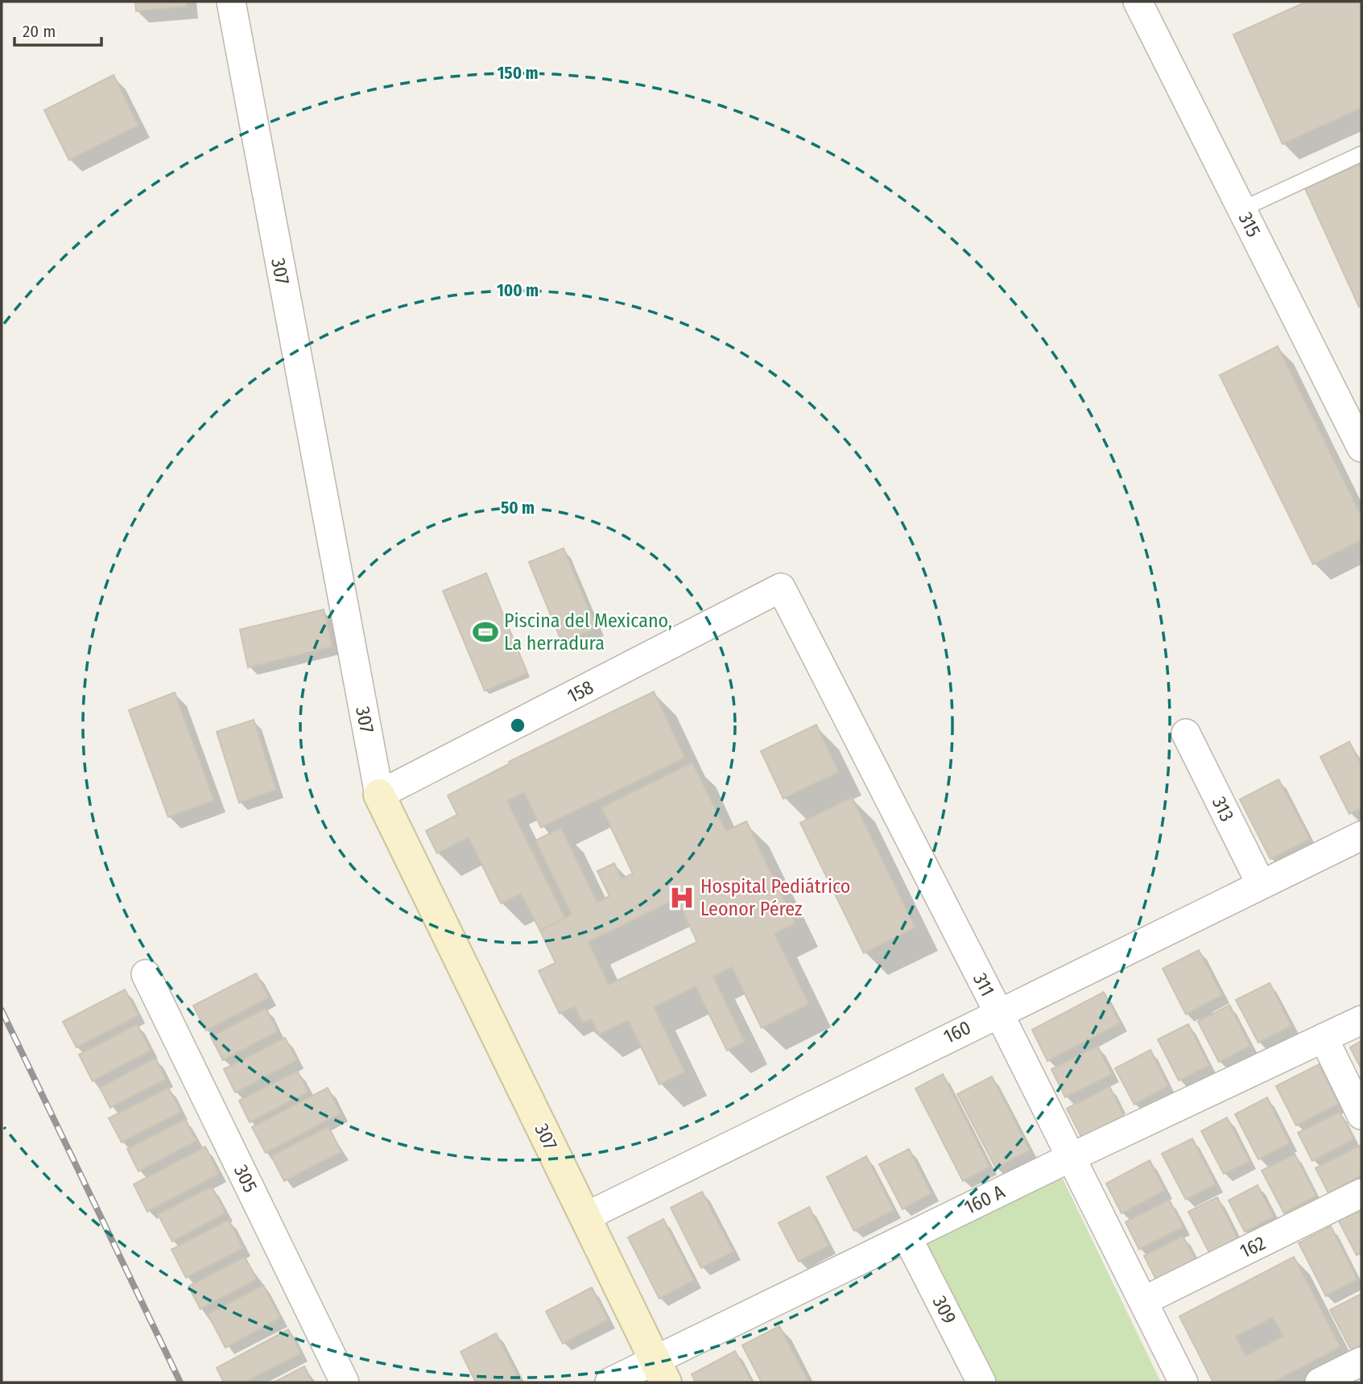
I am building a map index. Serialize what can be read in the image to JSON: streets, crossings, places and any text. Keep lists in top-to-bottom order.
{
  "streets": {
    "street": [
      "315",
      "307",
      "158",
      "313",
      "311",
      "160",
      "305",
      "160 A",
      "162",
      "309"
    ]
  },
  "crossings": [
    ["307", "158"],
    ["307", "160"],
    ["307", "160 A"],
    ["158", "311"],
    ["313", "160"],
    ["311", "160"],
    ["311", "160 A"],
    ["311", "162"],
    ["160 A", "309"]
  ],
  "places": {
    "sports": ["Piscina del Mexicano, La herradura"],
    "hospital": ["Hospital Pediátrico Leonor Pérez"]
  },
  "scale_bar": "20 m",
  "rings": ["150 m", "100 m", "50 m"]
}
